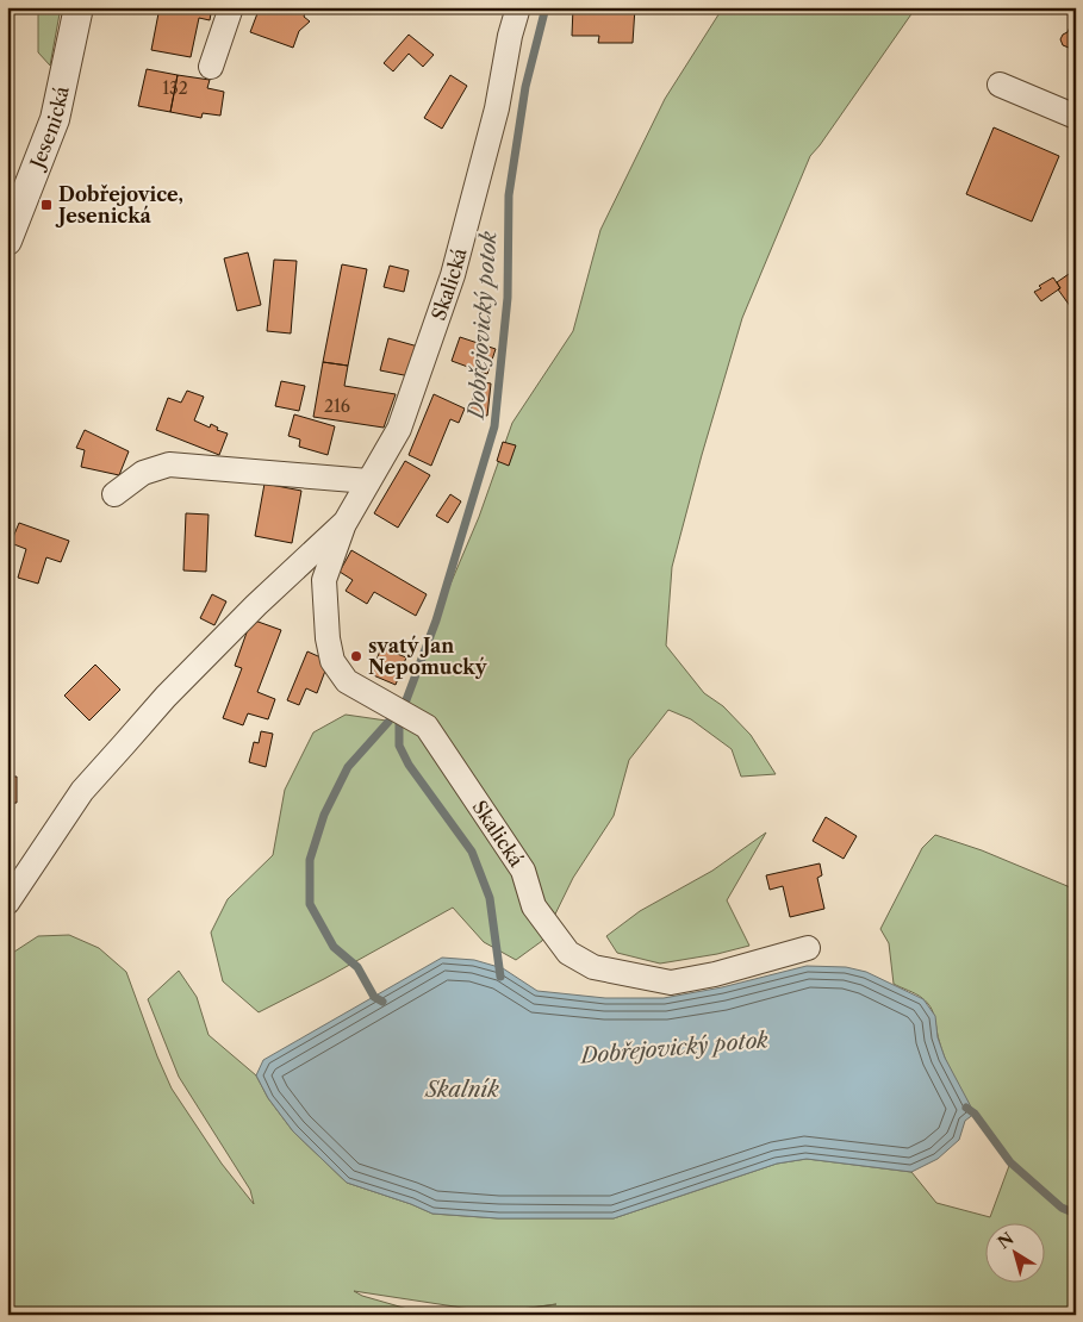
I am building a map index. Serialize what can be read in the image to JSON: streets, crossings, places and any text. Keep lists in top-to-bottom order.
{
  "streets": {
    "street": ["Jesenická", "Skalická"]
  },
  "water": ["Dobřejovický potok", "Skalník"],
  "places": {
    "transit": ["Dobřejovice, Jesenická"],
    "other": ["svatý Jan Nepomucký"]
  },
  "house_numbers": ["132", "216"],
  "north": "top left"
}
